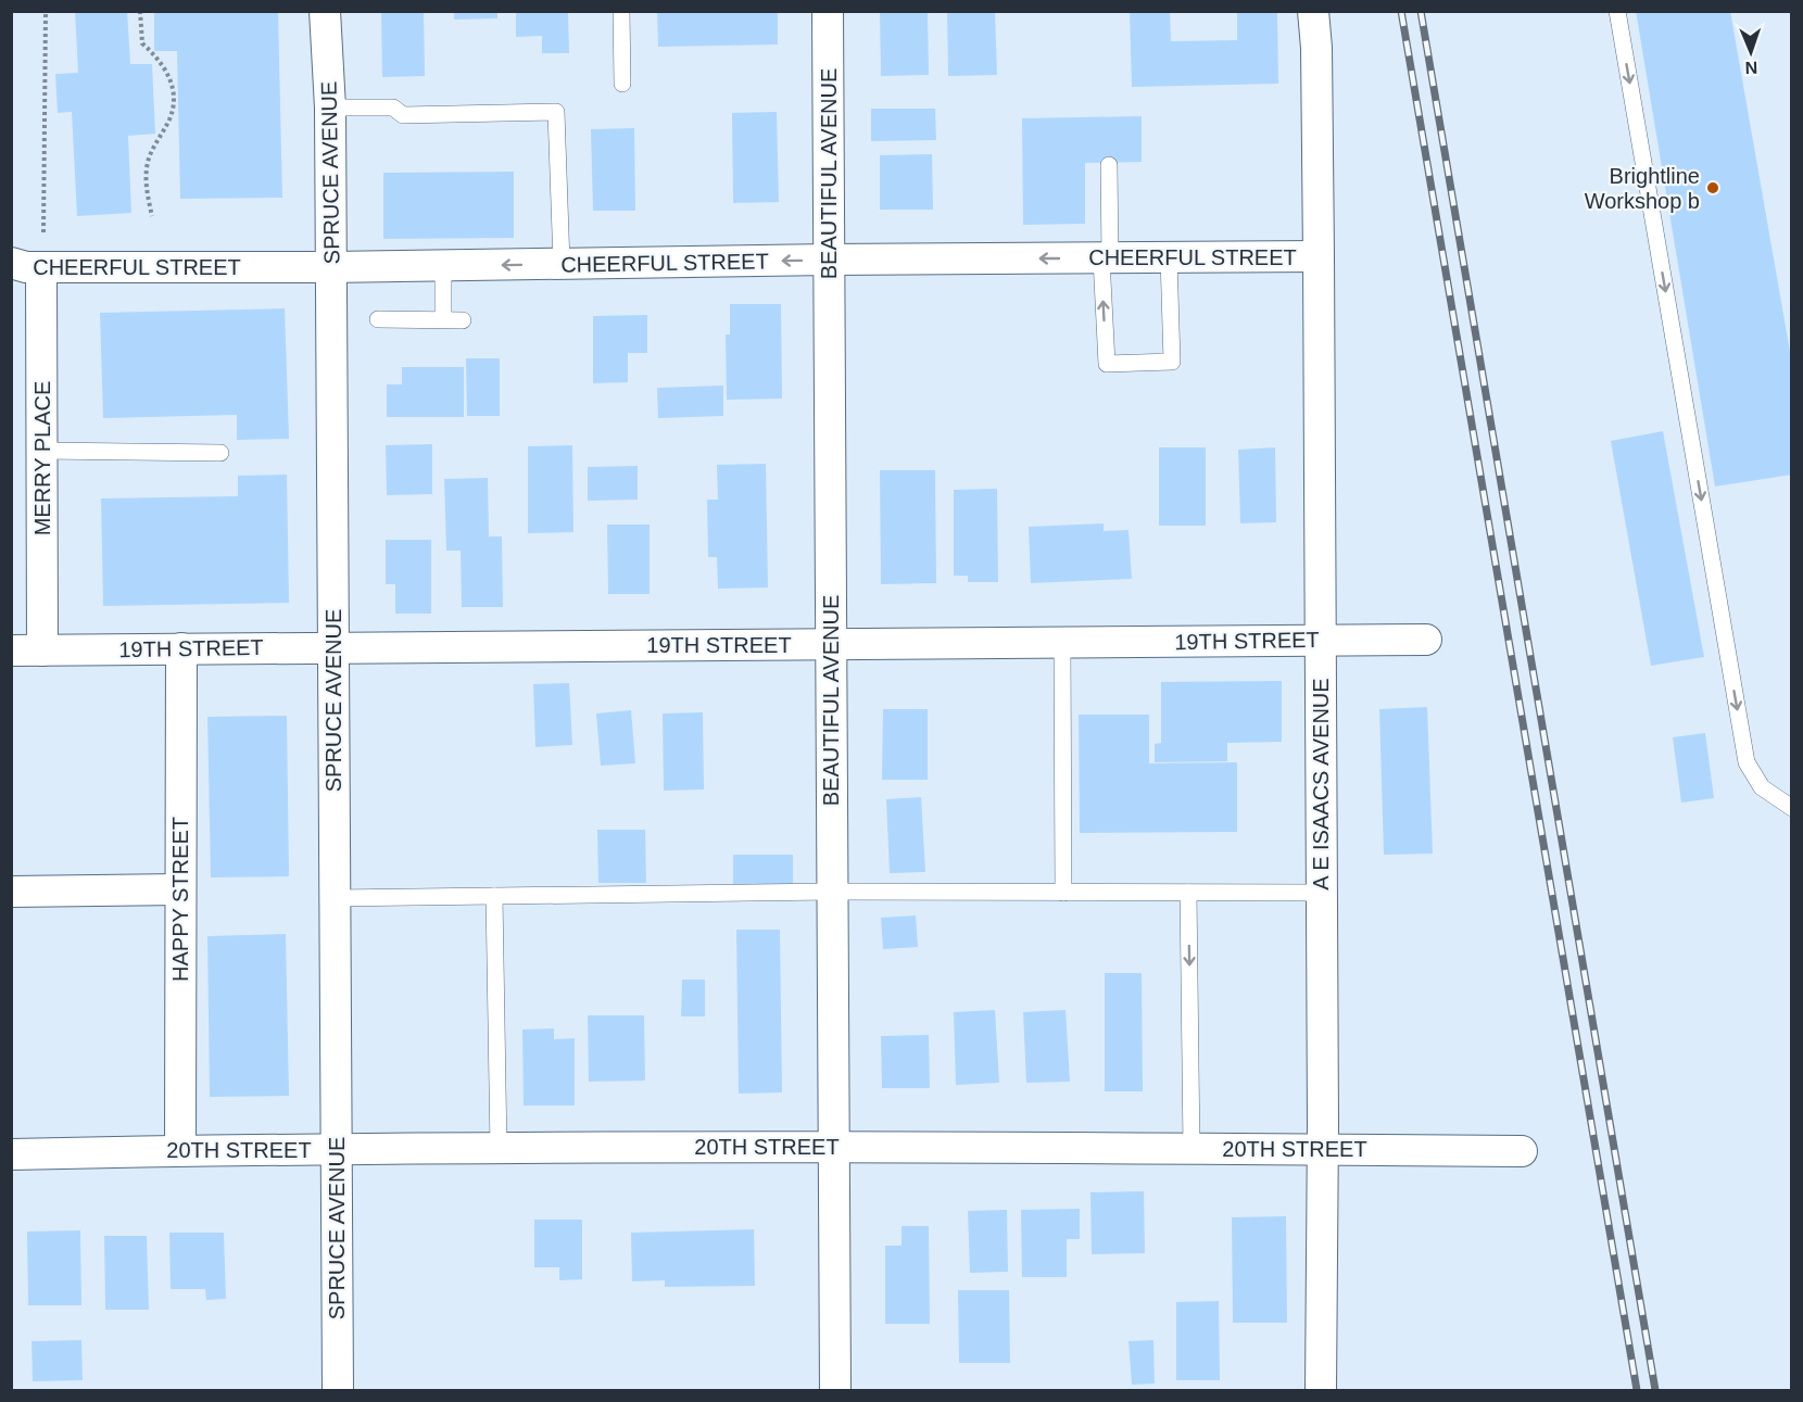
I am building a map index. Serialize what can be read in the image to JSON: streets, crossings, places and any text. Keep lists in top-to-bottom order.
{
  "streets": {
    "street": [
      "SPRUCE AVENUE",
      "BEAUTIFUL AVENUE",
      "CHEERFUL STREET",
      "MERRY PLACE",
      "19TH STREET",
      "A E ISAACS AVENUE",
      "HAPPY STREET",
      "20TH STREET"
    ]
  },
  "crossings": [
    ["SPRUCE AVENUE", "CHEERFUL STREET"],
    ["SPRUCE AVENUE", "19TH STREET"],
    ["SPRUCE AVENUE", "20TH STREET"],
    ["BEAUTIFUL AVENUE", "CHEERFUL STREET"],
    ["BEAUTIFUL AVENUE", "19TH STREET"],
    ["BEAUTIFUL AVENUE", "20TH STREET"],
    ["CHEERFUL STREET", "MERRY PLACE"],
    ["CHEERFUL STREET", "A E ISAACS AVENUE"],
    ["MERRY PLACE", "19TH STREET"],
    ["19TH STREET", "A E ISAACS AVENUE"],
    ["19TH STREET", "HAPPY STREET"],
    ["A E ISAACS AVENUE", "20TH STREET"],
    ["HAPPY STREET", "20TH STREET"]
  ],
  "one_way": ["CHEERFUL STREET"],
  "places": ["Brightline Workshop b"],
  "north": "bottom"
}
